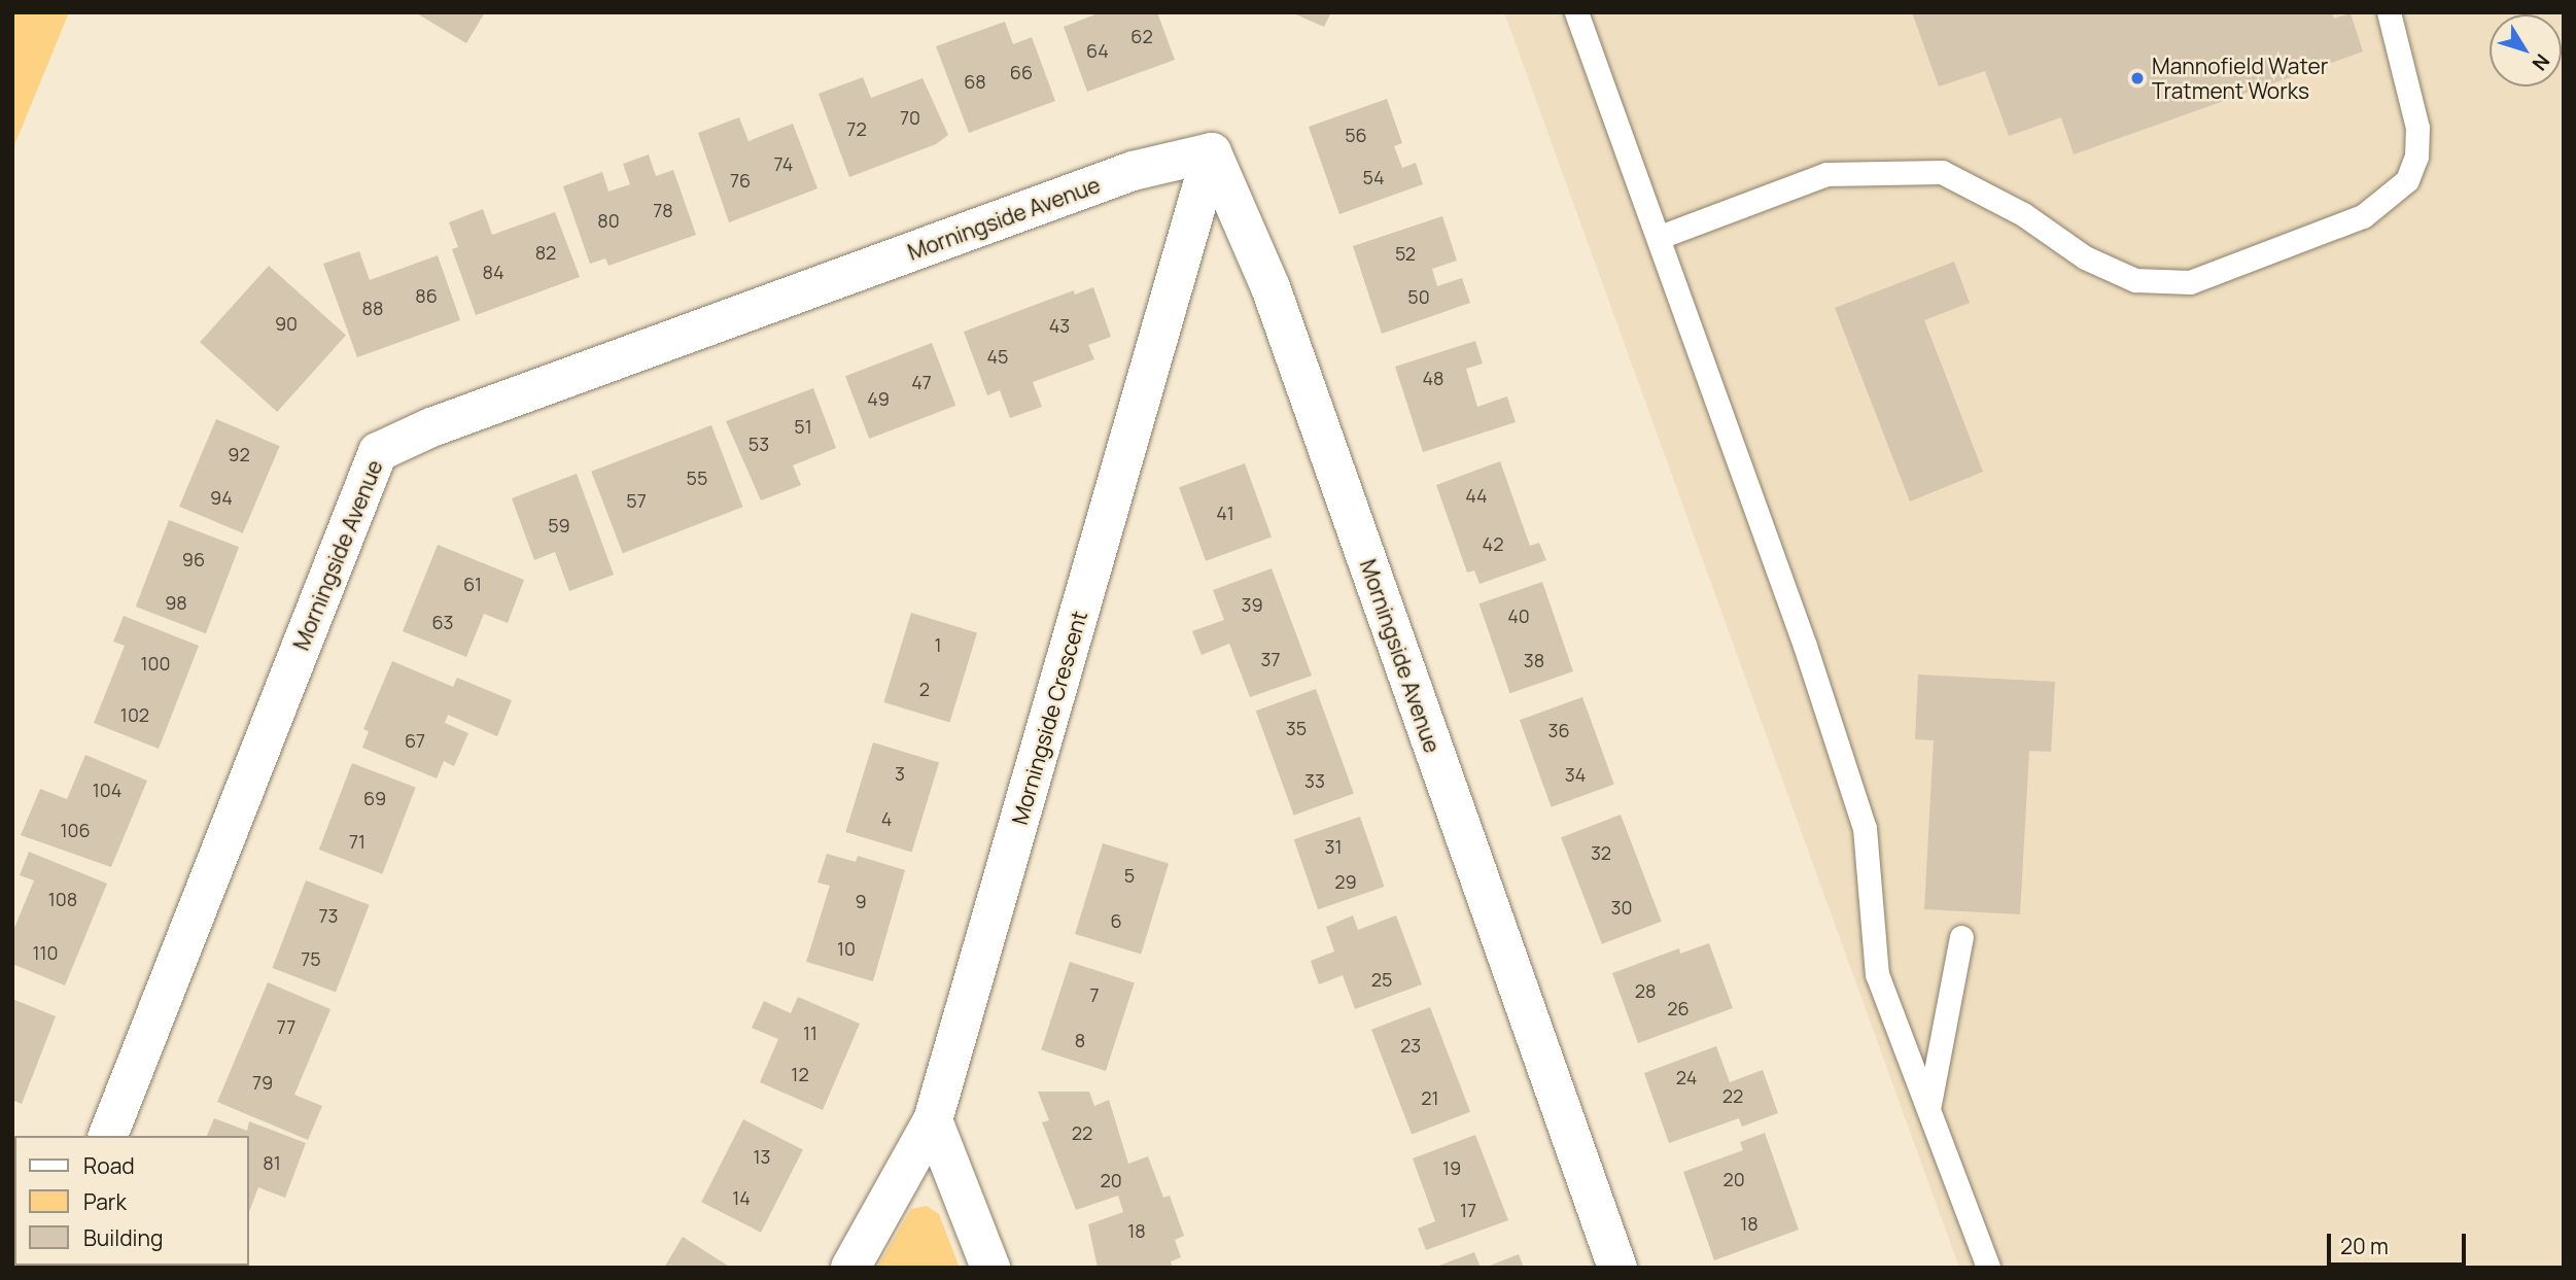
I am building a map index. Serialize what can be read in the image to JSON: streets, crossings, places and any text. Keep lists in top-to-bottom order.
{
  "streets": {
    "street": ["Morningside Avenue", "Morningside Crescent"]
  },
  "crossings": [
    ["Morningside Avenue", "Morningside Crescent"]
  ],
  "places": ["Mannofield Water Tratment Works"],
  "house_numbers": [
    "62",
    "64",
    "66",
    "68",
    "70",
    "72",
    "56",
    "74",
    "54",
    "76",
    "78",
    "80",
    "82",
    "52",
    "84",
    "86",
    "50",
    "88",
    "90",
    "43",
    "45",
    "48",
    "47",
    "49",
    "51",
    "53",
    "92",
    "55",
    "44",
    "94",
    "57",
    "41",
    "59",
    "42",
    "96",
    "61",
    "98",
    "39",
    "40",
    "63",
    "1",
    "37",
    "38",
    "100",
    "2",
    "102",
    "35",
    "36",
    "67",
    "3",
    "34",
    "33",
    "104",
    "69",
    "4",
    "106",
    "71",
    "31",
    "32",
    "5",
    "29",
    "108",
    "9",
    "30",
    "73",
    "6",
    "10",
    "110",
    "75",
    "25",
    "28",
    "7",
    "26",
    "77",
    "11",
    "8",
    "23",
    "12",
    "24",
    "79",
    "22",
    "21",
    "22",
    "13",
    "81",
    "19",
    "20",
    "20",
    "14",
    "17",
    "18",
    "18"
  ],
  "legend": ["Road", "Park", "Building"],
  "scale_bar": "20 m",
  "north": "bottom right"
}
